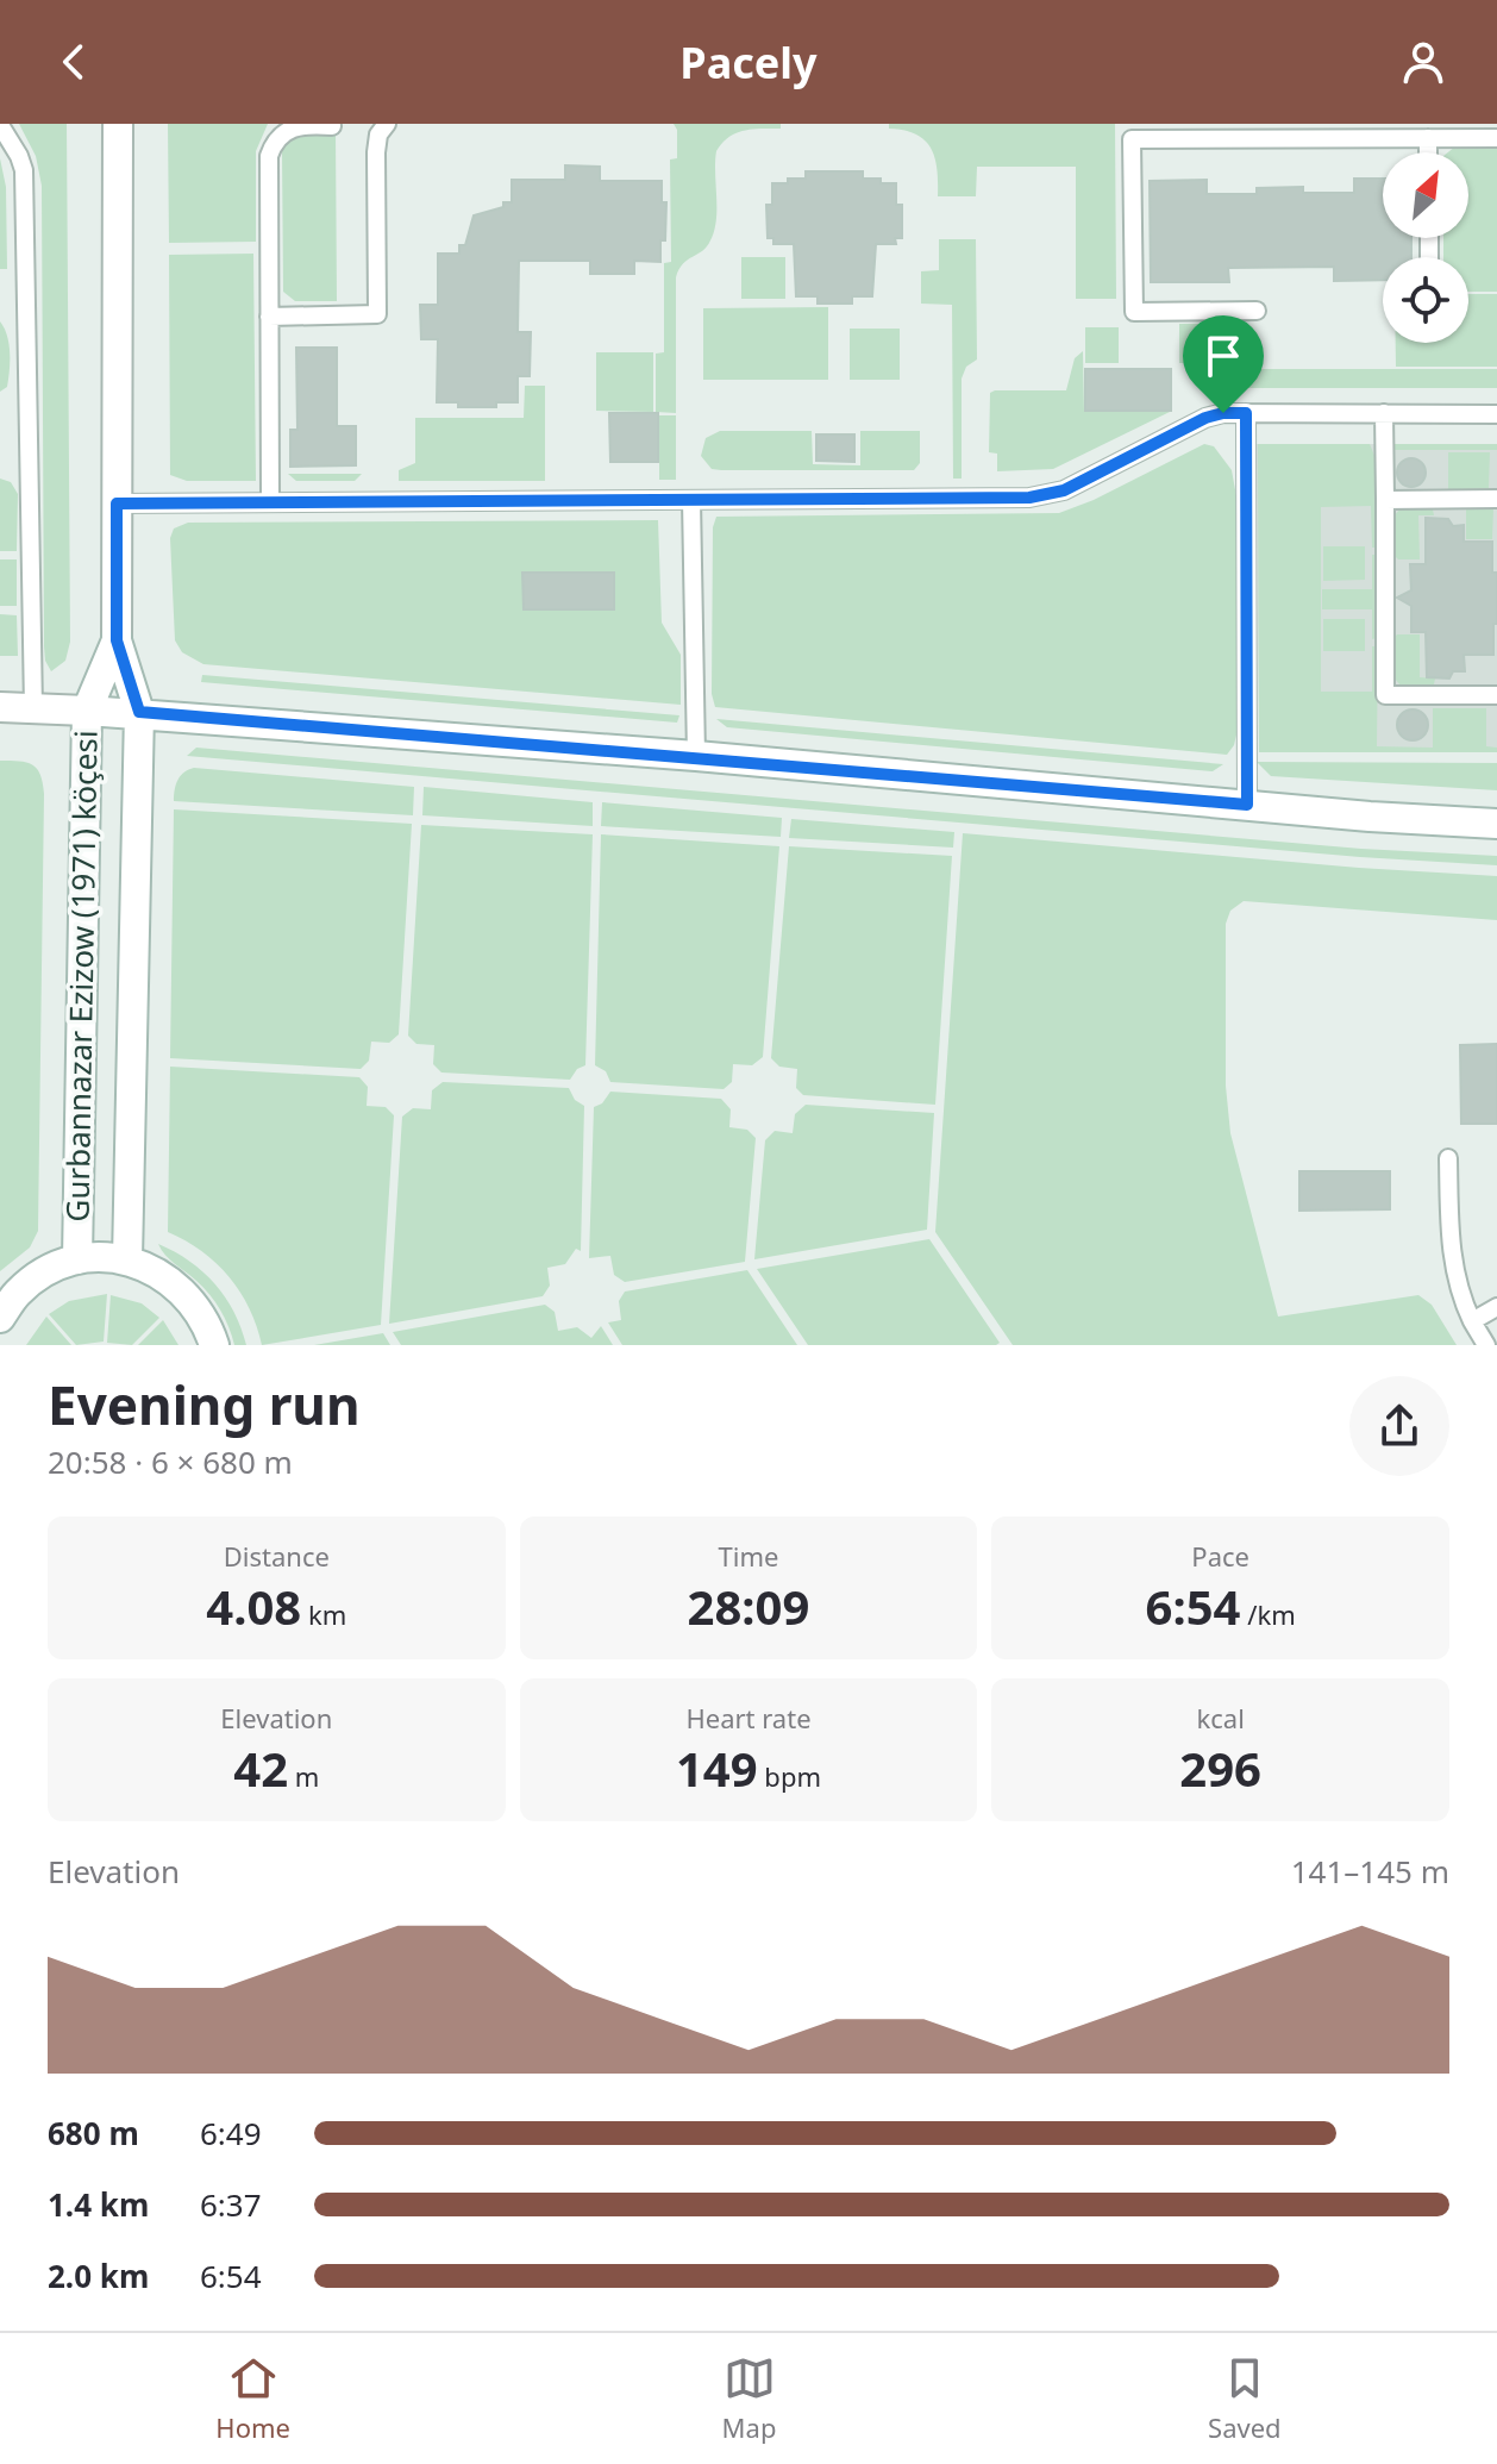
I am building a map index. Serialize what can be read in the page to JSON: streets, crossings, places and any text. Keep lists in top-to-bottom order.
{
  "streets": {
    "street": ["Gurbannazar Ezizow (1971) köçesi"]
  },
  "north": "top right",
  "page": {
    "header": "Pacely",
    "heading": ["Evening run", "20:58 · 6 × 680 m"],
    "stats": [
      ["Distance", "4.08 km"],
      ["Time", "28:09"],
      ["Pace", "6:54 /km"],
      ["Elevation", "42 m"],
      ["Heart rate", "149 bpm"],
      ["kcal", "296"]
    ],
    "chart": ["Elevation", "141–145 m"],
    "list": [
      {
        "name": "680 m",
        "note": "6:49"
      },
      {
        "name": "1.4 km",
        "note": "6:37"
      },
      {
        "name": "2.0 km",
        "note": "6:54"
      }
    ],
    "tabs": ["Home", "Map", "Saved"]
  }
}
